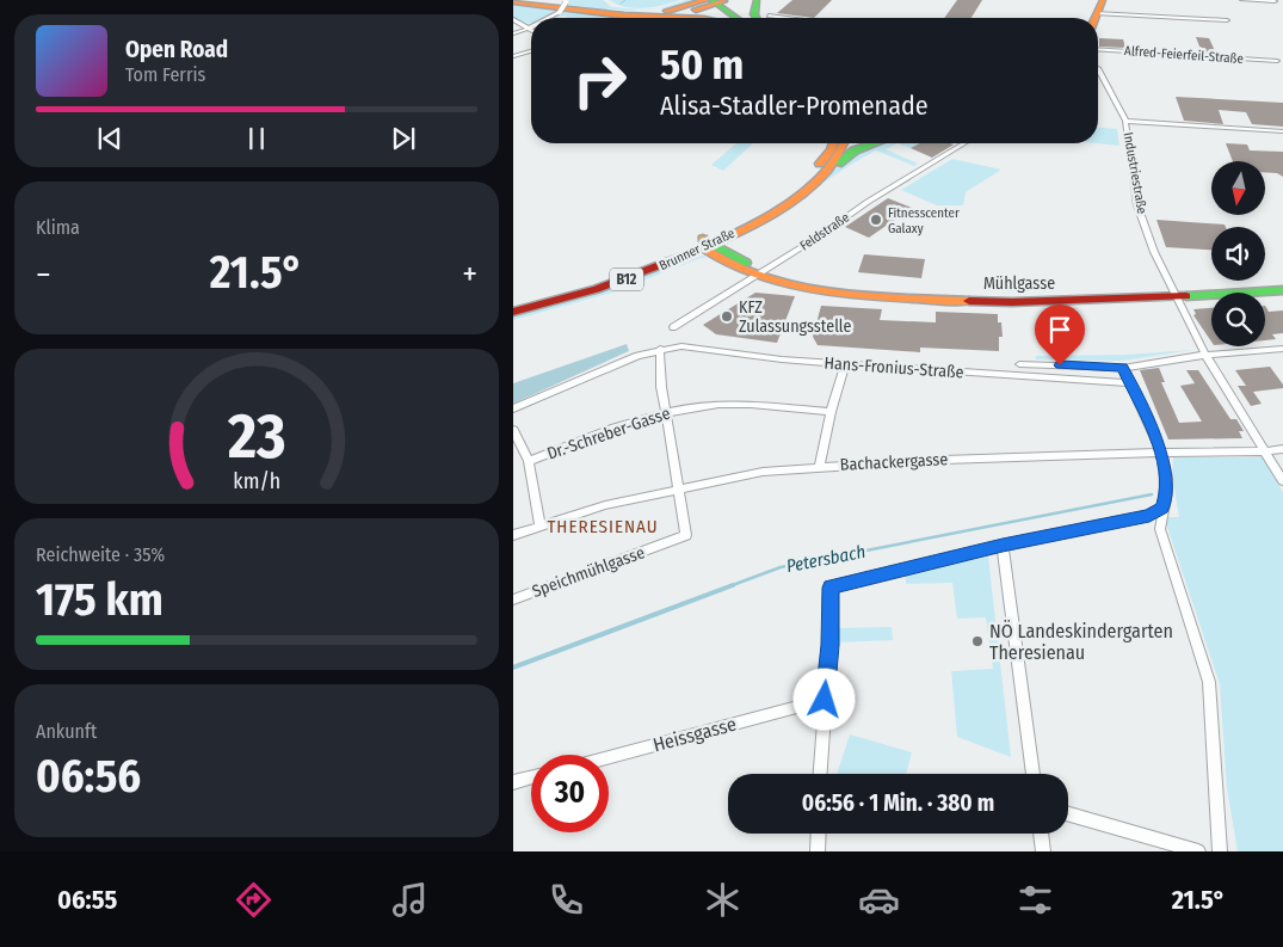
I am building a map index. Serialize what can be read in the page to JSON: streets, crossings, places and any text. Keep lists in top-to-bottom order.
{
  "streets": {
    "main road": ["Brunner Straße", "B12", "Mühlgasse"],
    "street": [
      "Alfred-Feierfeil-Straße",
      "Industriestraße",
      "Feldstraße",
      "Hans-Fronius-Straße",
      "Dr.-Schreber-Gasse",
      "Bachackergasse",
      "Speichmühlgasse",
      "Heissgasse"
    ]
  },
  "crossings": [
    ["Industriestraße", "Mühlgasse"],
    ["Industriestraße", "Bachackergasse"],
    ["Feldstraße", "Mühlgasse"],
    ["Brunner Straße", "Mühlgasse"],
    ["Bachackergasse", "Speichmühlgasse"]
  ],
  "districts": ["THERESIENAU"],
  "water": ["Petersbach"],
  "places": ["Fitnesscenter Galaxy", "KFZ Zulassungsstelle", "NÖ Landeskindergarten Theresienau"],
  "north": "bottom",
  "page": {
    "turn": ["50 m", "Alisa-Stadler-Promenade"],
    "song": ["Open Road", "Tom Ferris"],
    "tile": [
      "Klima",
      ["Reichweite · 35%", "175 km"],
      ["Ankunft", "06:56"]
    ],
    "heat": ["−", "21.5°", "+"],
    "limit": "30",
    "trip": "06:56 · 1 Min. · 380 m",
    "tabs": ["06:55", "21.5°"],
    "gauge": ["23", "km/h"]
  }
}
